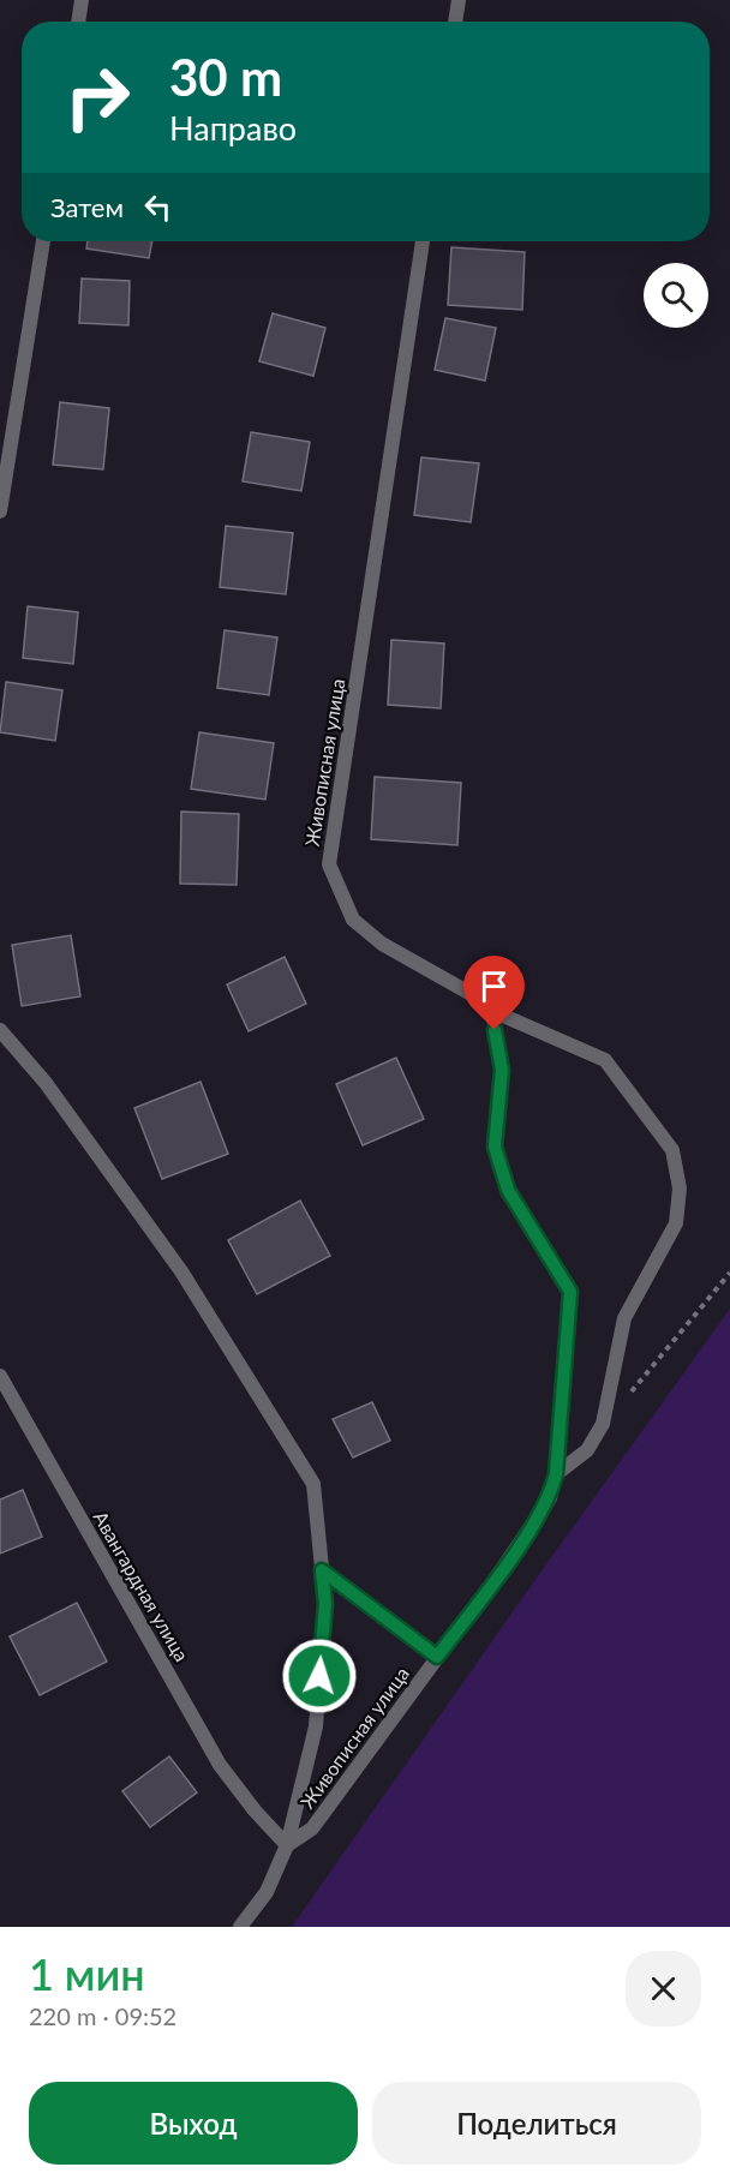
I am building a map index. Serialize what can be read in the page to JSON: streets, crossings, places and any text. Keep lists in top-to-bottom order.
{
  "streets": {
    "street": ["Живописная улица", "Авангардная улица"]
  },
  "crossings": [
    ["Живописная улица", "Авангардная улица"]
  ],
  "page": {
    "turn": ["30 m", "Направо"],
    "then": "Затем",
    "heading": ["1 мин", "220 m · 09:52"],
    "buttons": ["Выход", "Поделиться"]
  }
}
